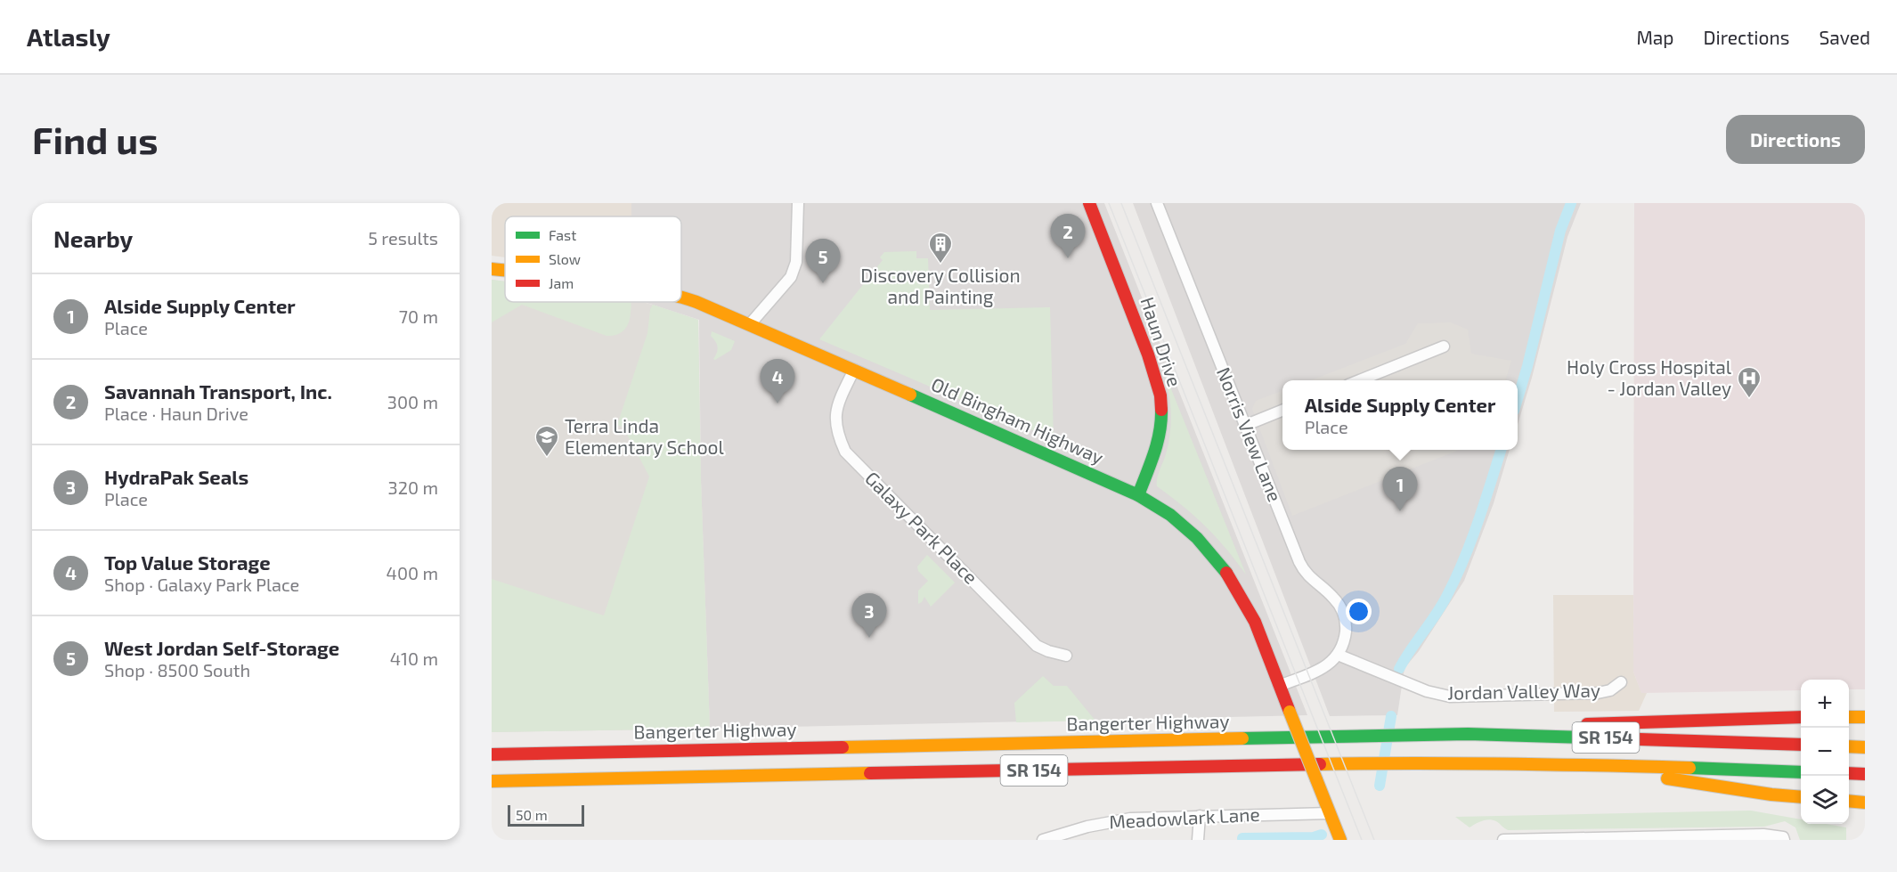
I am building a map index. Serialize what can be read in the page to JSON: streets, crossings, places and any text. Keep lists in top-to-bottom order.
{
  "streets": {
    "main road": [
      "Haun Drive",
      "Old Bingham Highway",
      "Bangerter Highway",
      "SR 154"
    ],
    "street": [
      "Norris View Lane",
      "Galaxy Park Place",
      "Jordan Valley Way",
      "Meadowlark Lane"
    ]
  },
  "crossings": [
    ["Haun Drive", "Old Bingham Highway"],
    ["Old Bingham Highway", "Galaxy Park Place"],
    ["Old Bingham Highway", "Meadowlark Lane"],
    ["Norris View Lane", "Jordan Valley Way"]
  ],
  "places": {
    "building": ["Discovery Collision and Painting"],
    "hospital": ["Holy Cross Hospital - Jordan Valley"],
    "school or university": ["Terra Linda Elementary School"]
  },
  "legend": ["Fast", "Slow", "Jam"],
  "scale_bar": "50 m",
  "page": {
    "header": "Atlasly",
    "nav": ["Map", "Directions", "Saved"],
    "buttons": "Directions",
    "title": "Find us",
    "heading": ["Nearby", "5 results"],
    "pins": [
      "2",
      "5",
      "4",
      "1",
      "3"
    ],
    "list": [
      {
        "mark": "1",
        "name": "Alside Supply Center",
        "note": "Place",
        "value": "70 m"
      },
      {
        "mark": "2",
        "name": "Savannah Transport, Inc.",
        "note": "Place · Haun Drive",
        "value": "300 m"
      },
      {
        "mark": "3",
        "name": "HydraPak Seals",
        "note": "Place",
        "value": "320 m"
      },
      {
        "mark": "4",
        "name": "Top Value Storage",
        "note": "Shop · Galaxy Park Place",
        "value": "400 m"
      },
      {
        "mark": "5",
        "name": "West Jordan Self-Storage",
        "note": "Shop · 8500 South",
        "value": "410 m"
      }
    ],
    "popup": ["Alside Supply Center", "Place"],
    "map_buttons": ["+", "−"],
    "scale": "50 m"
  }
}
